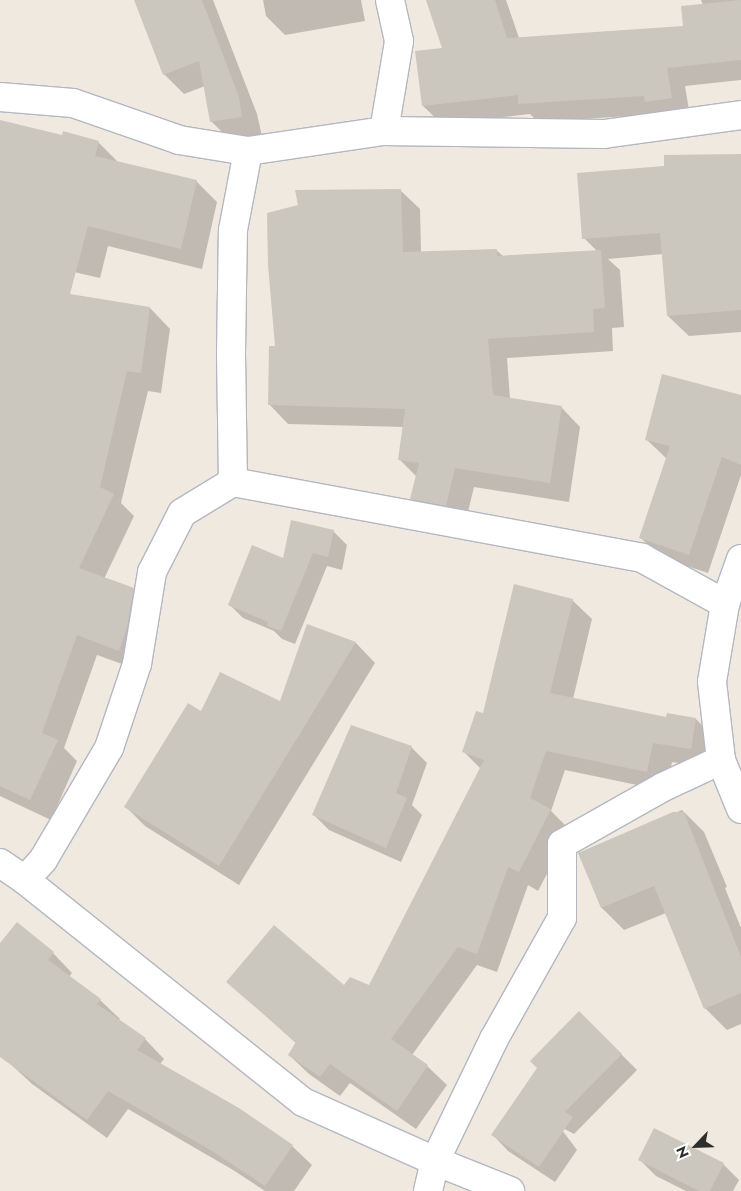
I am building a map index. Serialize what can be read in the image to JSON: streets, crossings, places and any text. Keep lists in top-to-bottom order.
{
  "north": "bottom left"
}
